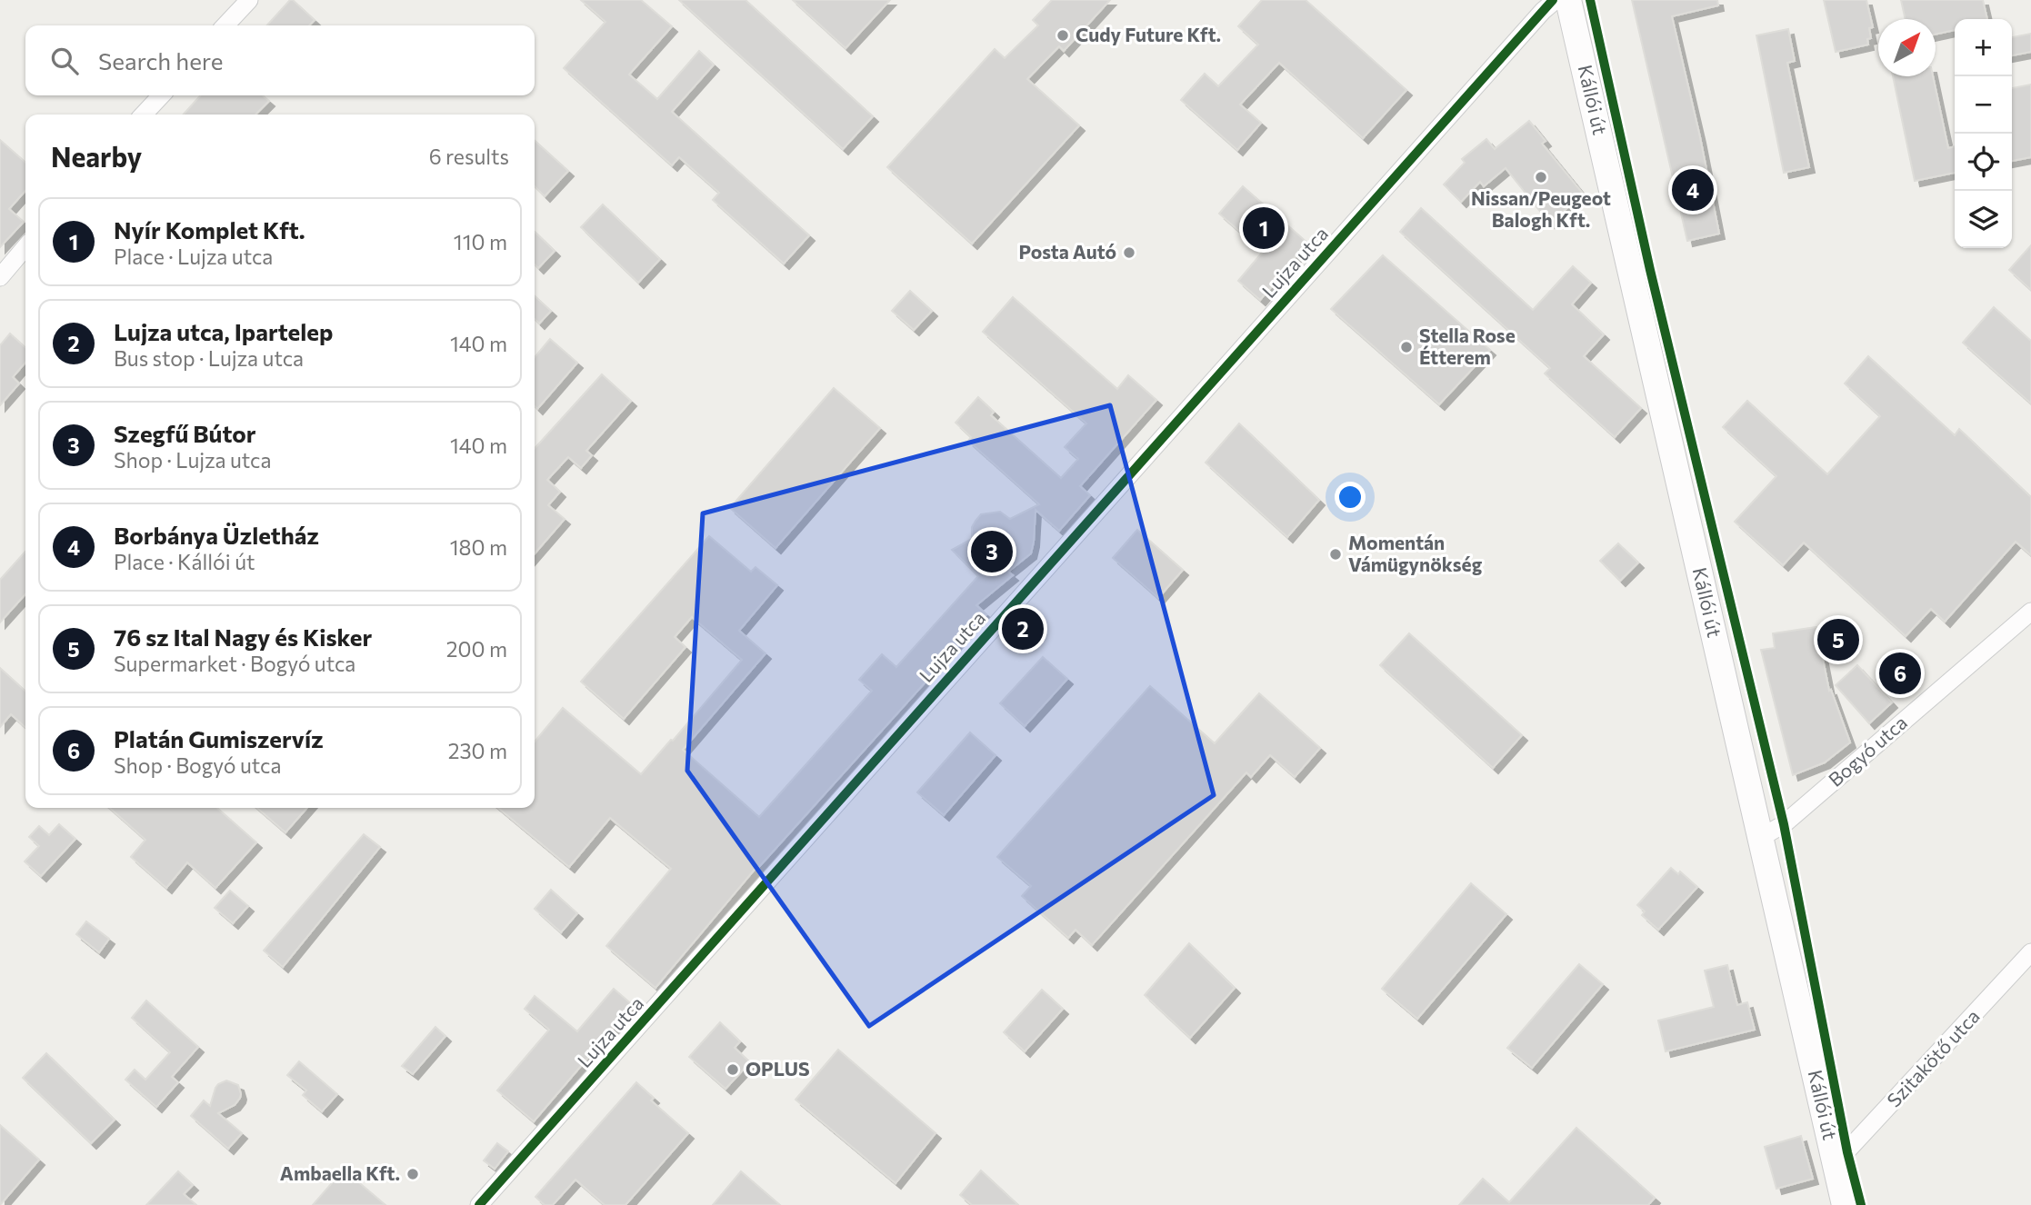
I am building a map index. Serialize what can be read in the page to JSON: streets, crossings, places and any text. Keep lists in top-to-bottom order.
{
  "streets": {
    "main road": ["Kállói út"],
    "street": ["Lujza utca", "Bogyó utca", "Szitakötő utca"]
  },
  "crossings": [
    ["Kállói út", "Bogyó utca"],
    ["Kállói út", "Szitakötő utca"]
  ],
  "places": [
    "Cudy Future Kft.",
    "Nissan/Peugeot Balogh Kft.",
    "Posta Autó",
    "Stella Rose Étterem",
    "Momentán Vámügynökség",
    "OPLUS",
    "Ambaella Kft."
  ],
  "north": "top right",
  "page": {
    "map_buttons": ["+", "−"],
    "search": "Search here",
    "heading": ["Nearby", "6 results"],
    "pins": [
      "4",
      "1",
      "3",
      "2",
      "5",
      "6"
    ],
    "list": [
      {
        "mark": "1",
        "name": "Nyír Komplet Kft.",
        "note": "Place · Lujza utca",
        "value": "110 m"
      },
      {
        "mark": "2",
        "name": "Lujza utca, Ipartelep",
        "note": "Bus stop · Lujza utca",
        "value": "140 m"
      },
      {
        "mark": "3",
        "name": "Szegfű Bútor",
        "note": "Shop · Lujza utca",
        "value": "140 m"
      },
      {
        "mark": "4",
        "name": "Borbánya Üzletház",
        "note": "Place · Kállói út",
        "value": "180 m"
      },
      {
        "mark": "5",
        "name": "76 sz Ital Nagy és Kisker",
        "note": "Supermarket · Bogyó utca",
        "value": "200 m"
      },
      {
        "mark": "6",
        "name": "Platán Gumiszervíz",
        "note": "Shop · Bogyó utca",
        "value": "230 m"
      }
    ]
  }
}
